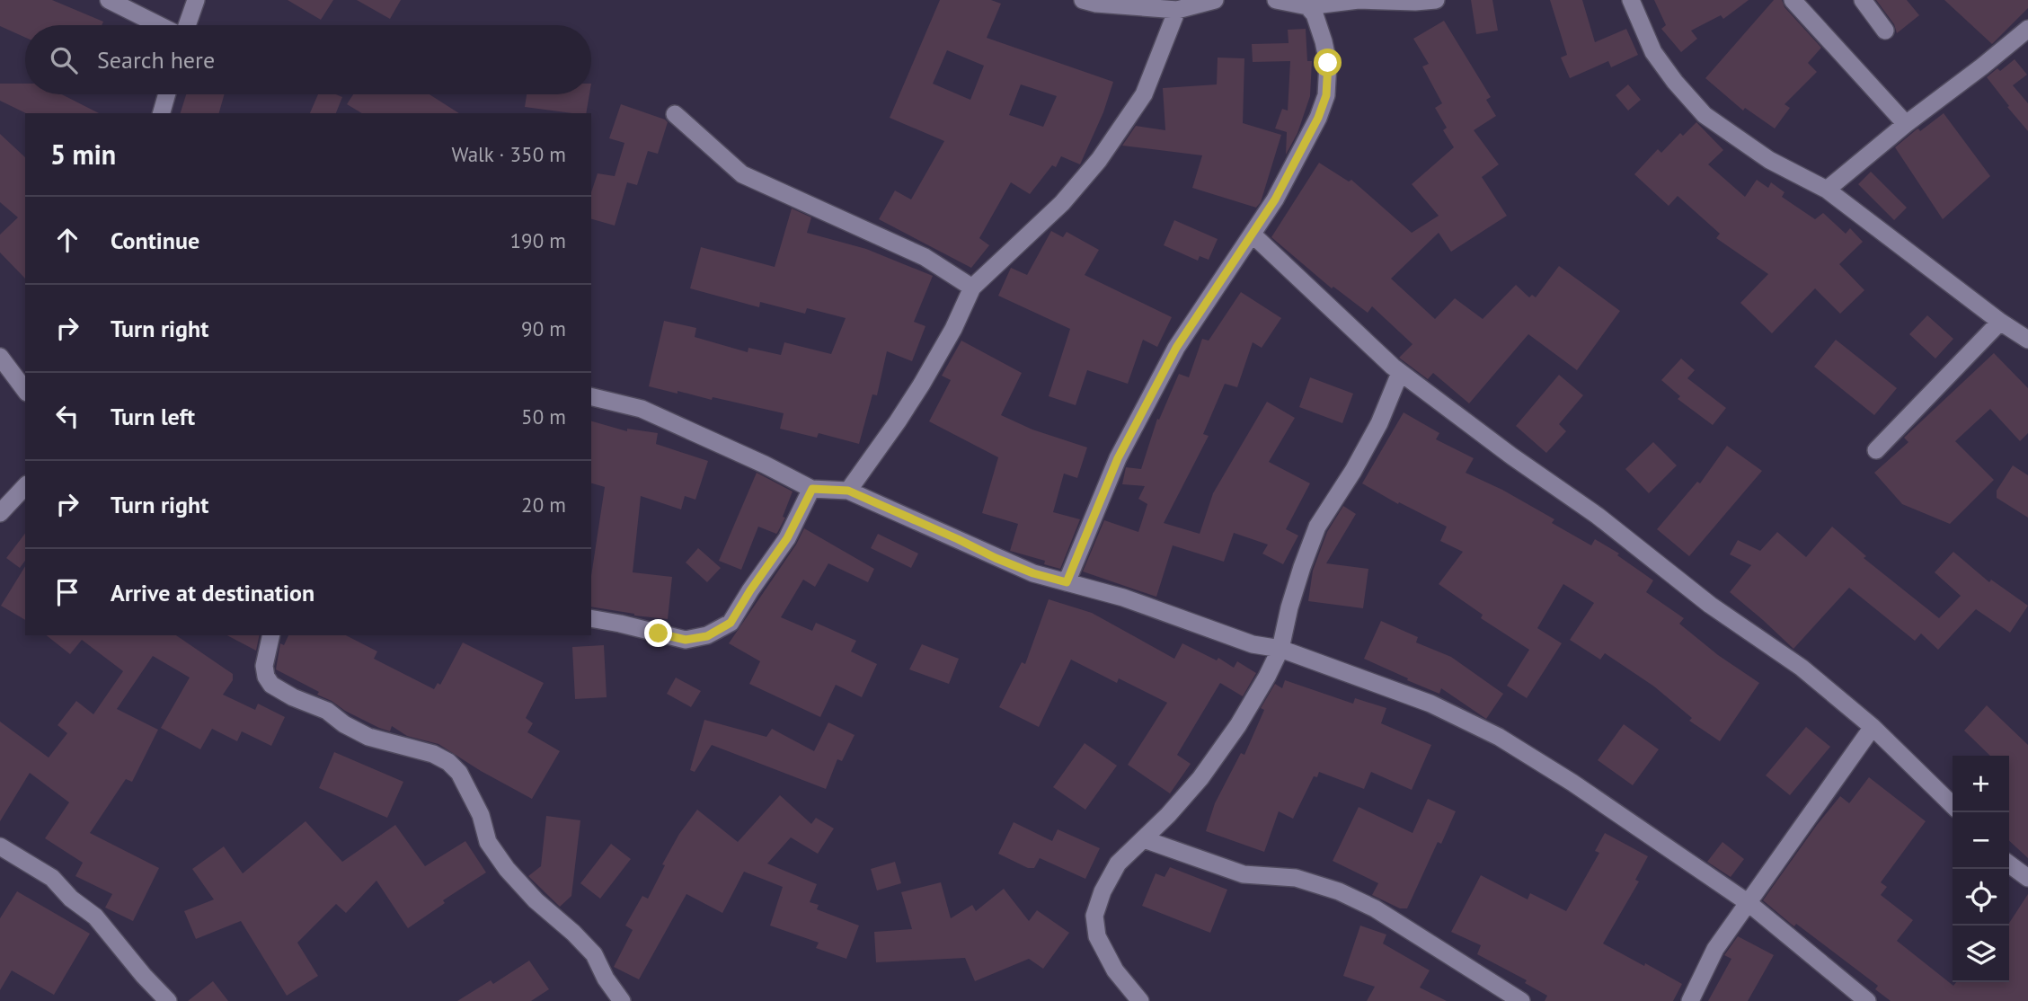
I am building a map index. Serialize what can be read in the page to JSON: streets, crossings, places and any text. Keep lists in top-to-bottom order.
{
  "page": {
    "search": "Search here",
    "heading": ["5 min", "Walk · 350 m"],
    "list": [
      ["Continue", "190 m"],
      ["Turn right", "90 m"],
      ["Turn left", "50 m"],
      ["Turn right", "20 m"],
      "Arrive at destination"
    ],
    "map_buttons": ["+", "−"]
  }
}
